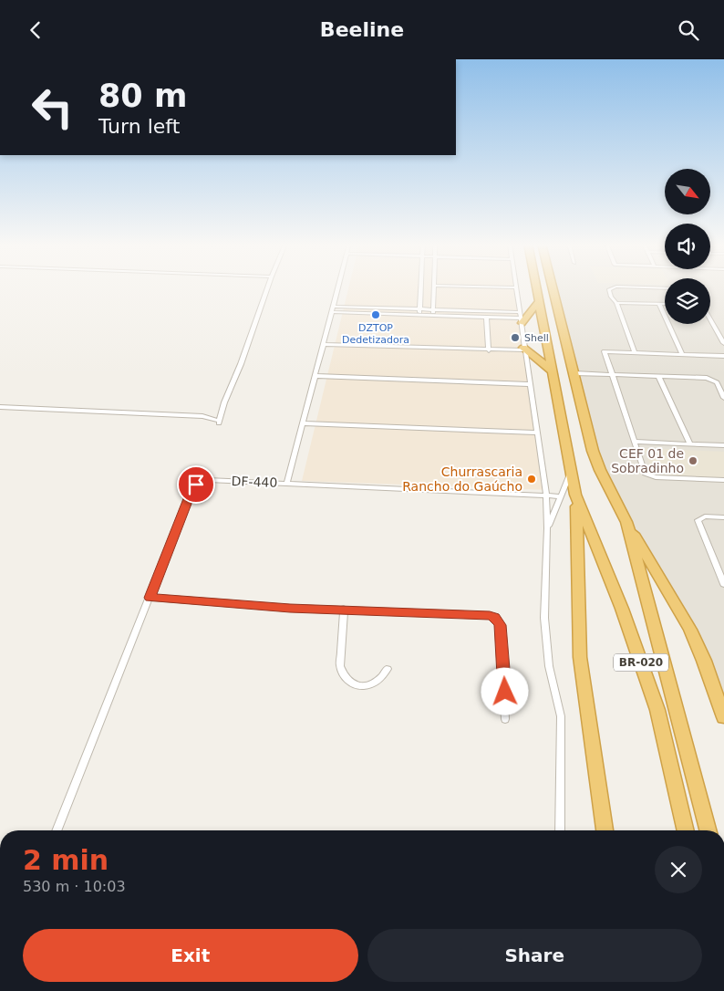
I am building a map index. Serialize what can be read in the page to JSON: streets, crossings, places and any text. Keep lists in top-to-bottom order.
{
  "streets": {
    "highway": ["BR-020"],
    "street": ["DF-440"]
  },
  "places": [
    "DZTOP Dedetizadora",
    "Shell",
    "CEF 01 de Sobradinho",
    "Churrascaria Rancho do Gaúcho"
  ],
  "north": "bottom right",
  "page": {
    "header": "Beeline",
    "turn": ["80 m", "Turn left"],
    "heading": ["2 min", "530 m · 10:03"],
    "buttons": ["Exit", "Share"]
  }
}
